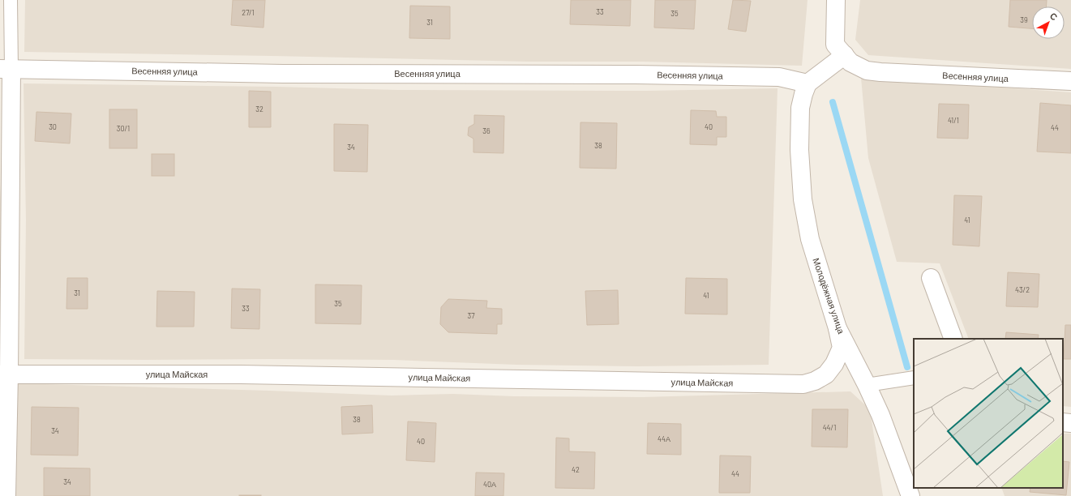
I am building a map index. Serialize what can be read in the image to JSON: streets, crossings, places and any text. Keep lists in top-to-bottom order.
{
  "streets": {
    "street": ["Весенняя улица", "Молодёжная улица", "улица Майская"]
  },
  "crossings": [
    ["Весенняя улица", "Молодёжная улица"],
    ["Молодёжная улица", "улица Майская"]
  ],
  "house_numbers": [
    "33",
    "27/1",
    "35",
    "39",
    "31",
    "32",
    "41/1",
    "30",
    "40",
    "44",
    "30/1",
    "36",
    "38",
    "34",
    "41",
    "43/2",
    "31",
    "41",
    "35",
    "33",
    "37",
    "38",
    "44/1",
    "34",
    "44А",
    "40",
    "42",
    "44",
    "34",
    "40А"
  ],
  "north": "top right"
}
